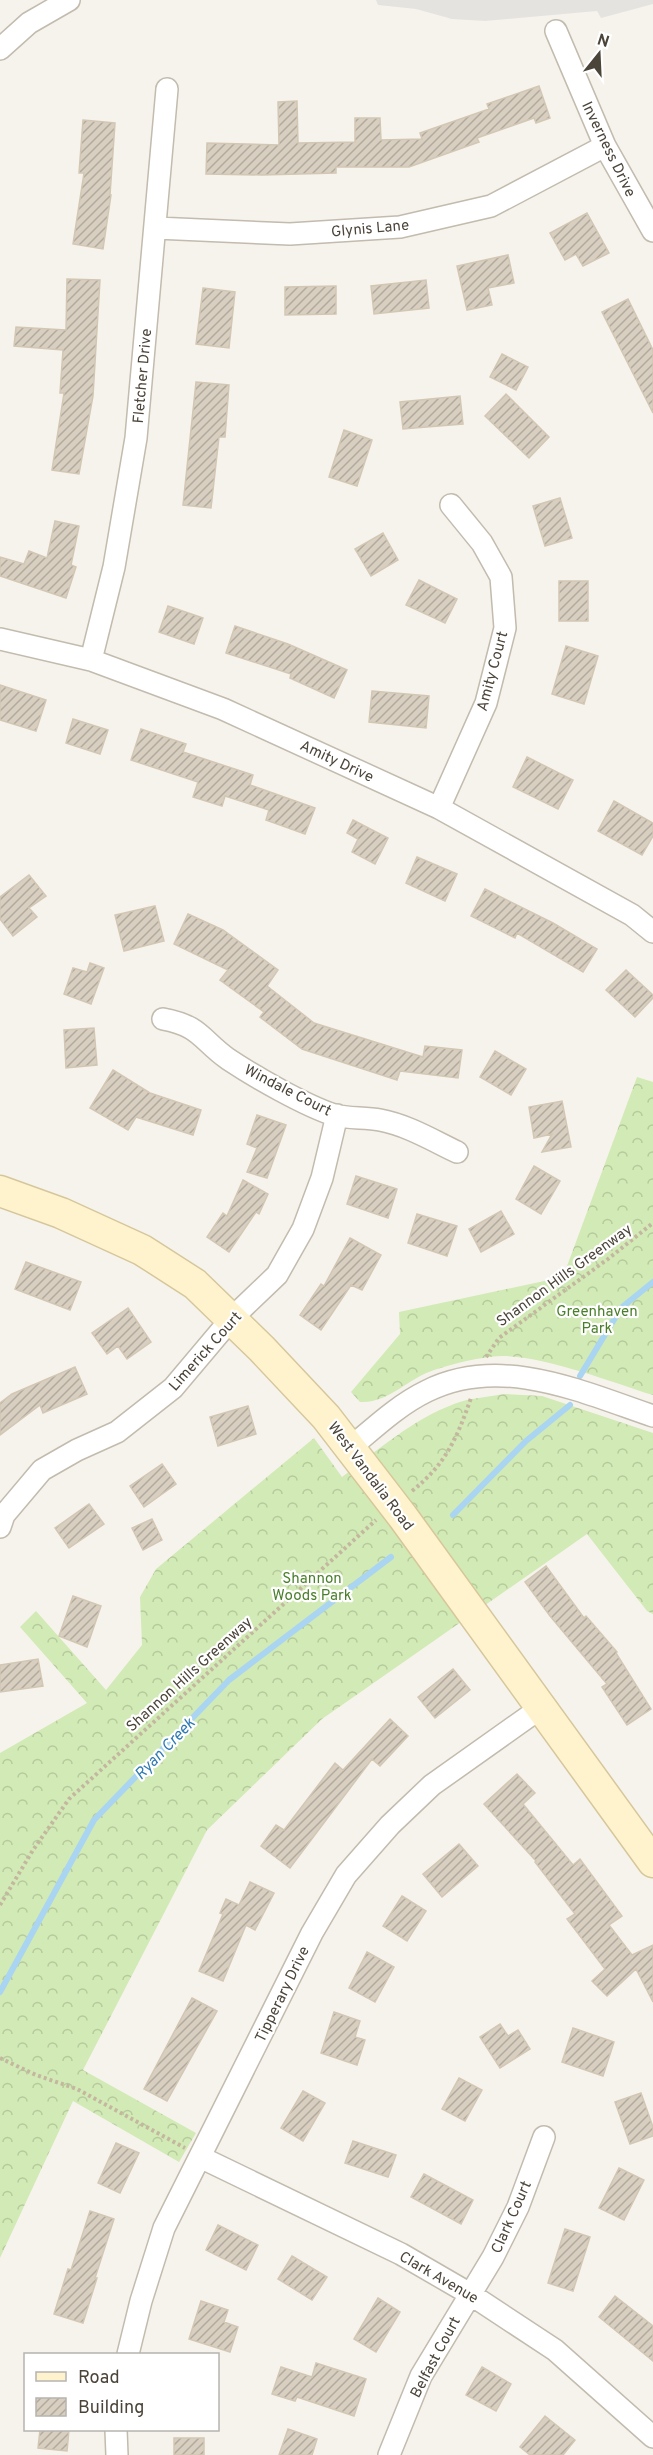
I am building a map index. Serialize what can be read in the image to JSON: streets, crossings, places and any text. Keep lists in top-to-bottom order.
{
  "streets": {
    "main road": ["West Vandalia Road"],
    "street": [
      "Inverness Drive",
      "Glynis Lane",
      "Fletcher Drive",
      "Amity Court",
      "Amity Drive",
      "Windale Court",
      "Limerick Court",
      "Tipperary Drive",
      "Clark Court",
      "Clark Avenue",
      "Belfast Court"
    ],
    "path": ["Shannon Hills Greenway"]
  },
  "crossings": [
    ["Inverness Drive", "Glynis Lane"],
    ["Glynis Lane", "Fletcher Drive"],
    ["Fletcher Drive", "Amity Drive"],
    ["Amity Court", "Amity Drive"],
    ["Windale Court", "Limerick Court"],
    ["Shannon Hills Greenway", "West Vandalia Road"],
    ["Limerick Court", "West Vandalia Road"],
    ["West Vandalia Road", "Tipperary Drive"],
    ["Tipperary Drive", "Clark Avenue"],
    ["Clark Court", "Clark Avenue"],
    ["Clark Court", "Belfast Court"],
    ["Clark Avenue", "Belfast Court"]
  ],
  "water": ["Ryan Creek"],
  "parks": ["Greenhaven Park", "Shannon Woods Park"],
  "legend": ["Road", "Building"],
  "north": "top"
}
